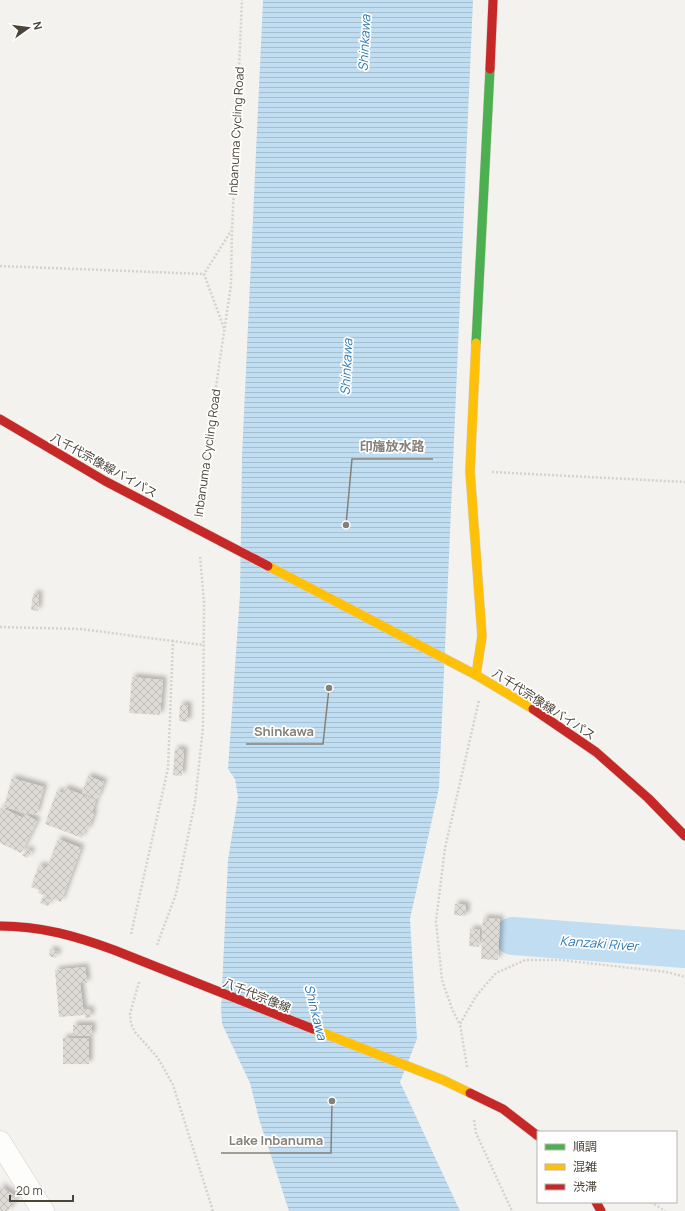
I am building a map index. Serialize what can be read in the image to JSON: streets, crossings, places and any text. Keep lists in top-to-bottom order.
{
  "streets": {
    "main road": ["八千代宗像線バイパス", "八千代宗像線"],
    "path": ["Inbanuma Cycling Road"]
  },
  "crossings": [
    ["Inbanuma Cycling Road", "八千代宗像線バイパス"]
  ],
  "water": ["Shinkawa", "Kanzaki River"],
  "places": ["印旛放水路", "Shinkawa", "Lake Inbanuma"],
  "legend": ["順調", "混雑", "渋滞"],
  "scale_bar": "20 m",
  "north": "right"
}
